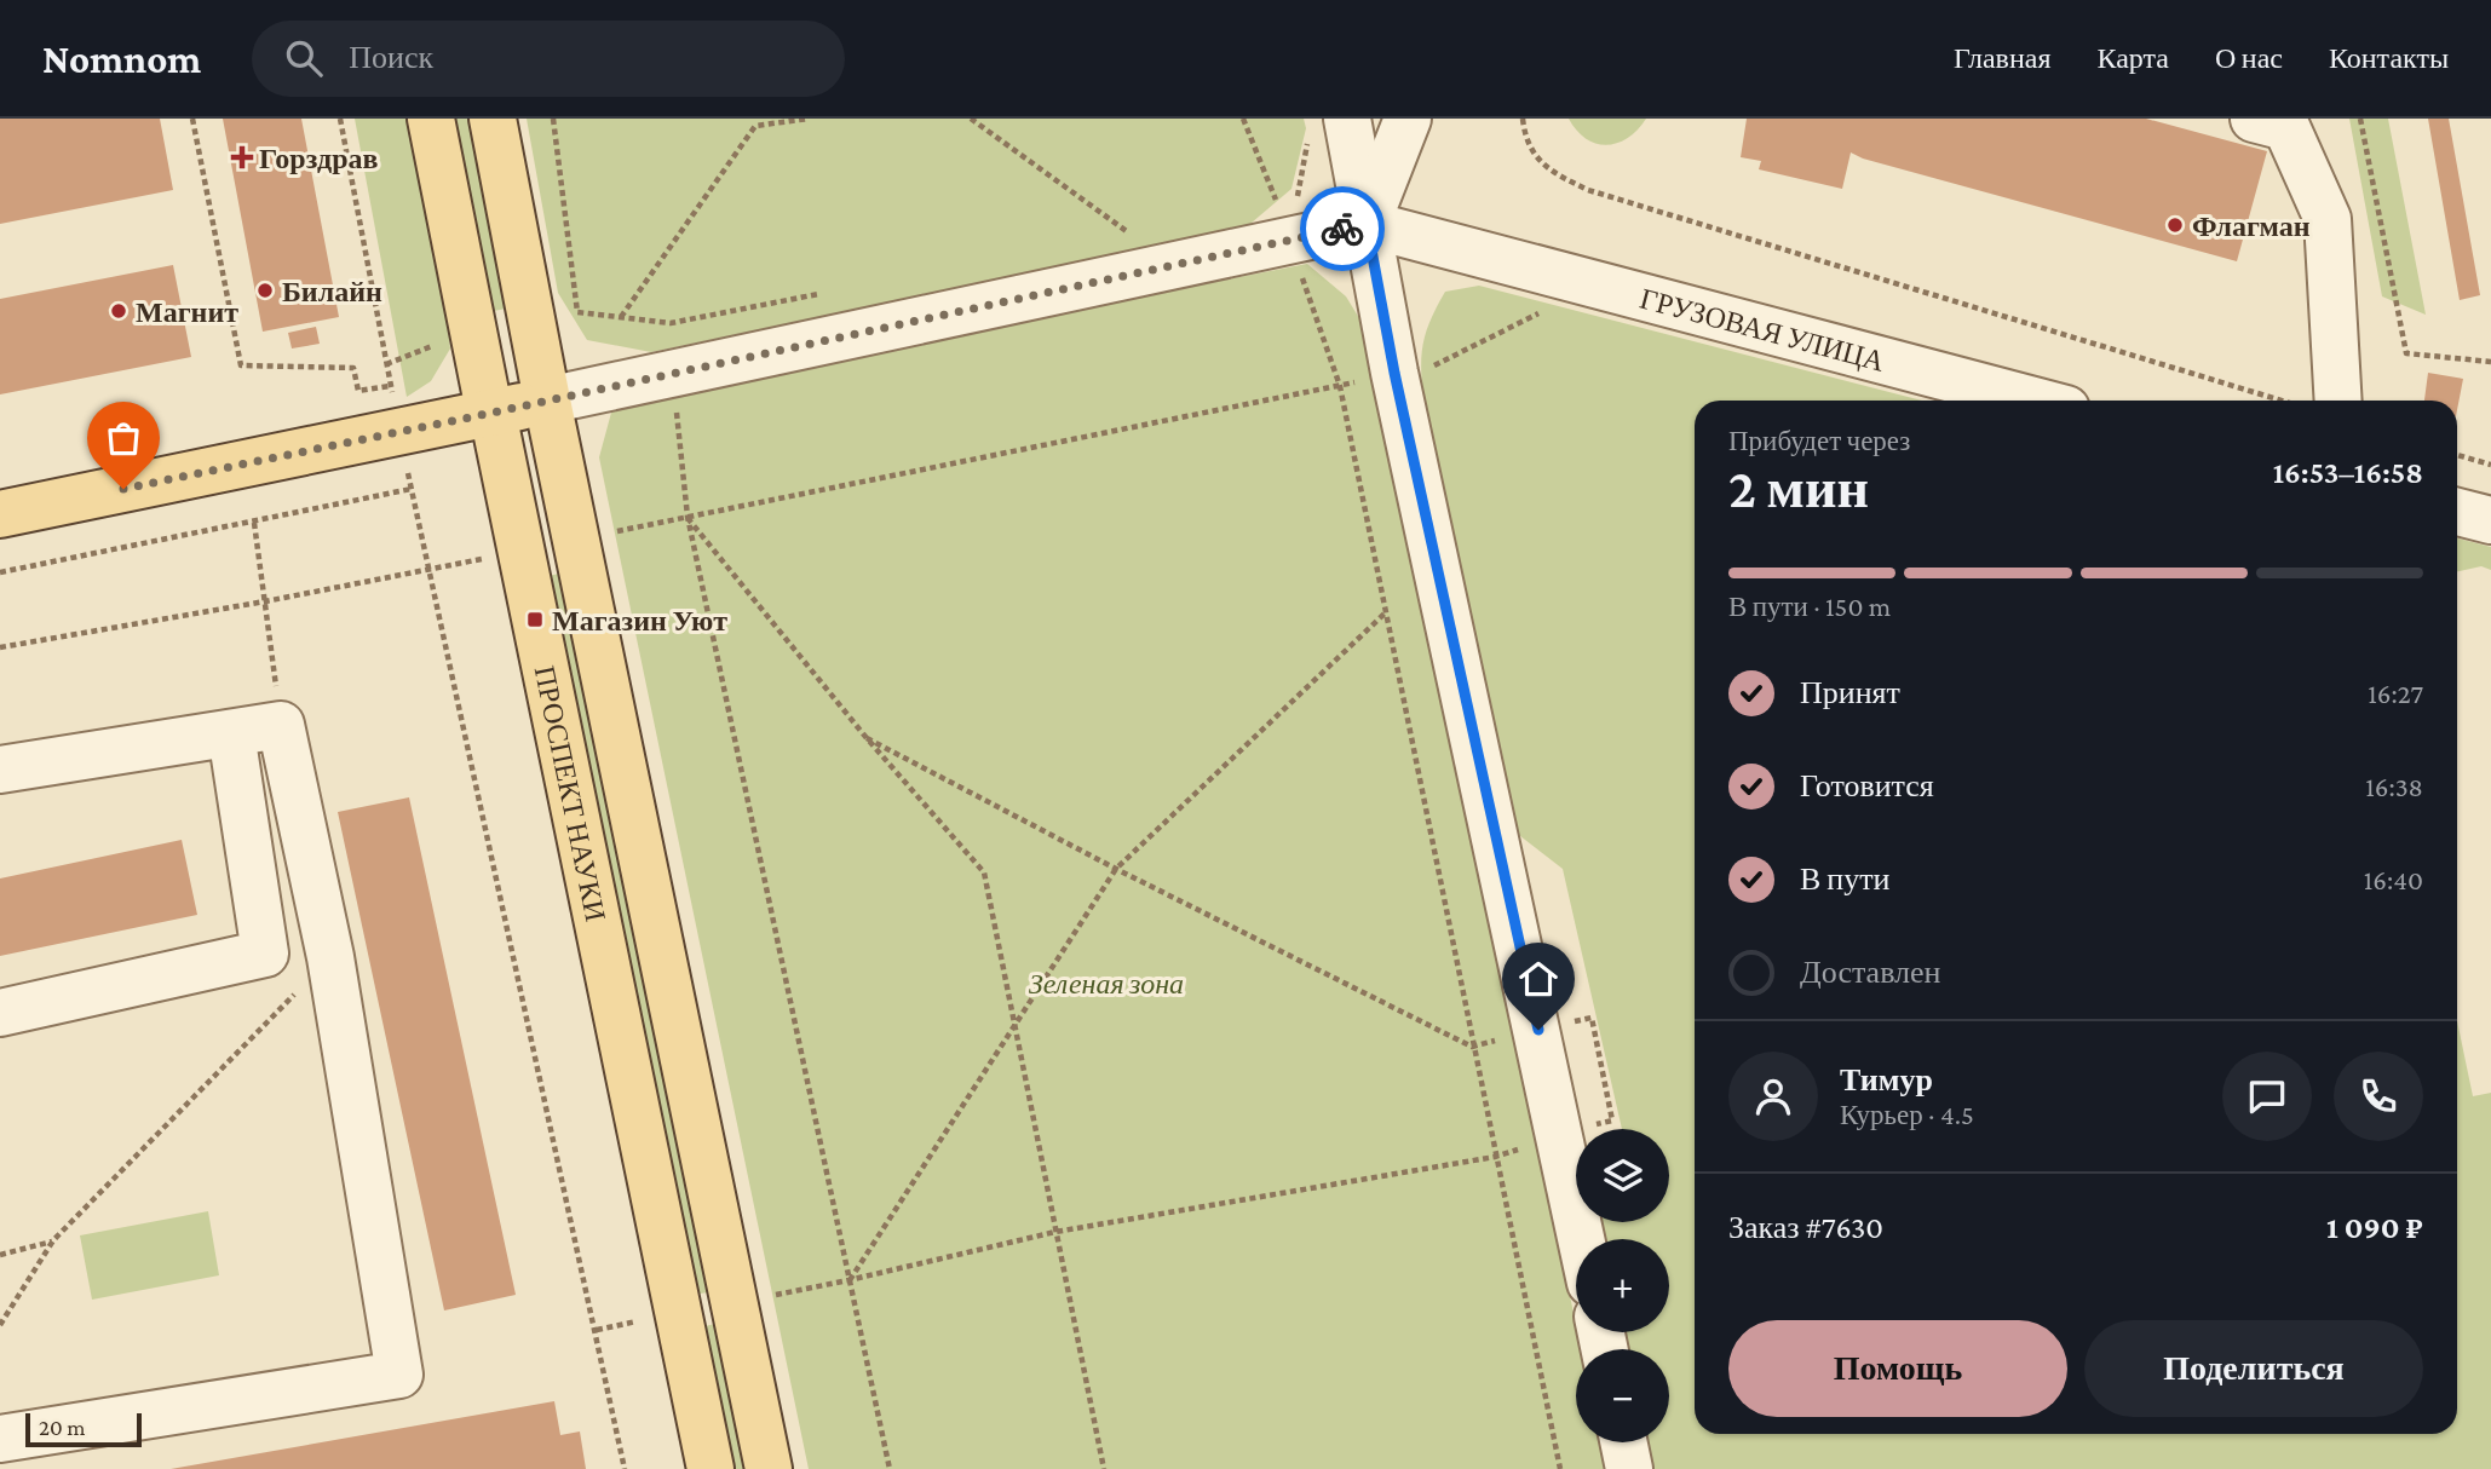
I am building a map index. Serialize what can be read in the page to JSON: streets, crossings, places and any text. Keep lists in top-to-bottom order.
{
  "streets": {
    "main road": ["ПРОСПЕКТ НАУКИ"],
    "street": ["ГРУЗОВАЯ УЛИЦА"]
  },
  "parks": ["Зеленая зона"],
  "places": {
    "health": ["Горздрав"],
    "other": ["Флагман", "Билайн", "Магнит"],
    "transit": ["Магазин Уют"]
  },
  "scale_bar": "20 m",
  "page": {
    "header": "Nomnom",
    "search": "Поиск",
    "nav": [
      "Главная",
      "Карта",
      "О нас",
      "Контакты"
    ],
    "heading": ["2 мин", "Прибудет через", "16:53–16:58"],
    "panel": [
      "Тимур",
      "Курьер · 4.5",
      "Заказ #7630",
      "1 090 ₽"
    ],
    "bar": "В пути · 150 m",
    "list": [
      ["Принят", "16:27"],
      ["Готовится", "16:38"],
      ["В пути", "16:40"],
      "Доставлен"
    ],
    "map_buttons": ["+", "−"],
    "buttons": ["Помощь", "Поделиться"],
    "scale": "20 m"
  }
}
